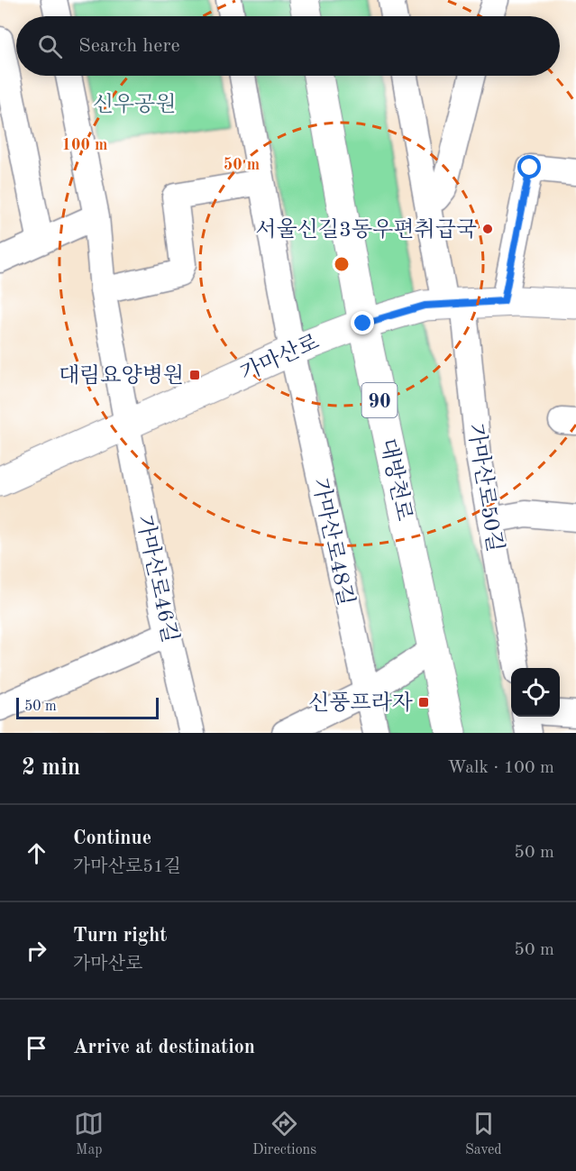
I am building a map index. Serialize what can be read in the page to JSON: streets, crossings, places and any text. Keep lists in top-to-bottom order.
{
  "streets": {
    "main road": ["가마산로", "90", "대방천로"],
    "street": ["가마산로50길", "가마산로48길", "가마산로46길"]
  },
  "crossings": [
    ["가마산로", "대방천로"],
    ["가마산로", "가마산로50길"],
    ["가마산로", "가마산로48길"],
    ["가마산로", "가마산로46길"]
  ],
  "parks": ["신우공원"],
  "places": {
    "other": ["서울신길3동우편취급국"],
    "transit": ["대림요양병원", "신풍프라자"]
  },
  "scale_bar": "50 m",
  "page": {
    "search": "Search here",
    "scale": "50 m",
    "heading": ["2 min", "Walk · 100 m"],
    "list": [
      ["Continue", "가마산로51길", "50 m"],
      ["Turn right", "가마산로", "50 m"],
      "Arrive at destination"
    ],
    "nav": ["Map", "Directions", "Saved"]
  },
  "rings": ["100 m", "50 m"]
}
